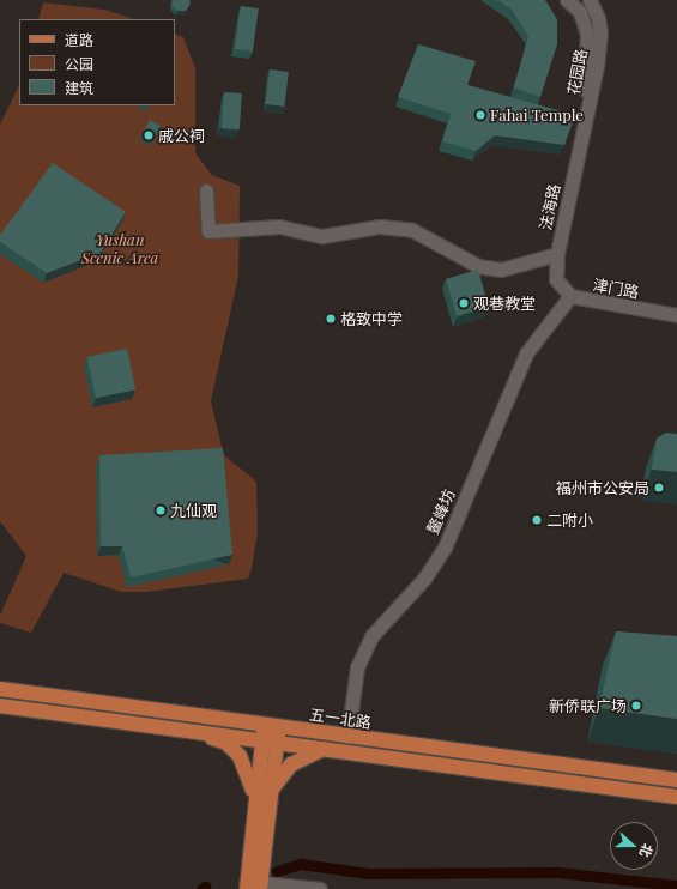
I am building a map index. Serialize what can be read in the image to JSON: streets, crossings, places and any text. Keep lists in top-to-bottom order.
{
  "streets": {
    "main road": ["五一北路"],
    "street": [
      "花园路",
      "法海路",
      "津门路",
      "鳌峰坊"
    ]
  },
  "crossings": [
    ["花园路", "法海路"],
    ["法海路", "津门路"],
    ["津门路", "鳌峰坊"],
    ["鳌峰坊", "五一北路"]
  ],
  "parks": ["Yushan Scenic Area"],
  "places": [
    "Fahai Temple",
    "戚公祠",
    "观巷教堂",
    "格致中学",
    "福州市公安局",
    "九仙观",
    "二附小",
    "新侨联广场"
  ],
  "legend": ["道路", "公园", "建筑"],
  "north": "right"
}
